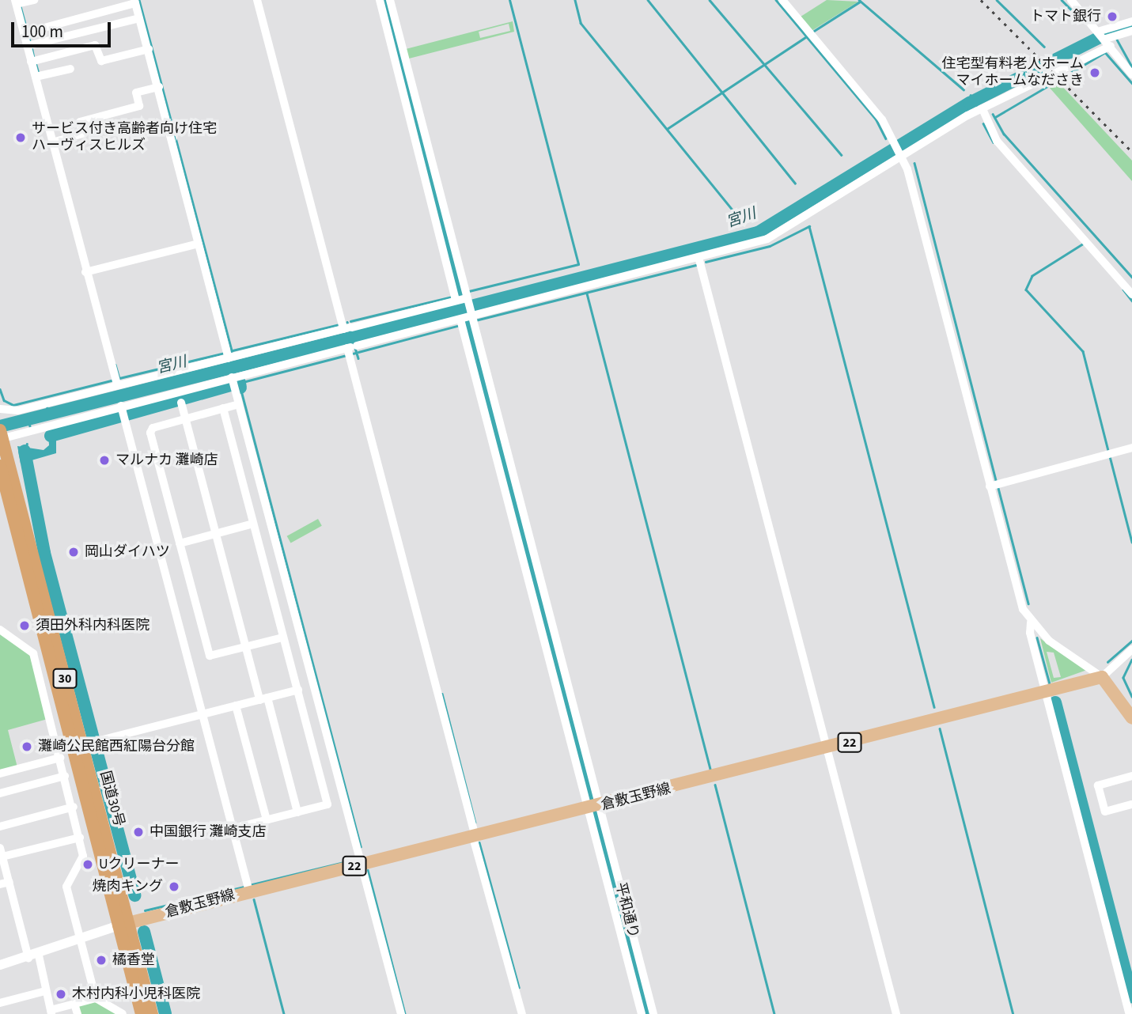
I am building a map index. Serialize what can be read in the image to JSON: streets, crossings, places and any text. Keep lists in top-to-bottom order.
{
  "streets": {
    "highway": ["30", "国道30号"],
    "main road": ["22", "倉敷玉野線"],
    "street": ["平和通り"]
  },
  "crossings": [
    ["倉敷玉野線", "国道30号"],
    ["倉敷玉野線", "平和通り"]
  ],
  "water": ["宮川"],
  "places": [
    "トマト銀行",
    "住宅型有料老人ホーム マイホームなださき",
    "サービス付き高齢者向け住宅 ハーヴィスヒルズ",
    "マルナカ 灘崎店",
    "岡山ダイハツ",
    "須田外科内科医院",
    "灘崎公民館西紅陽台分館",
    "中国銀行 灘崎支店",
    "Uクリーナー",
    "焼肉キング",
    "橘香堂",
    "木村内科小児科医院"
  ],
  "scale_bar": "100 m"
}
